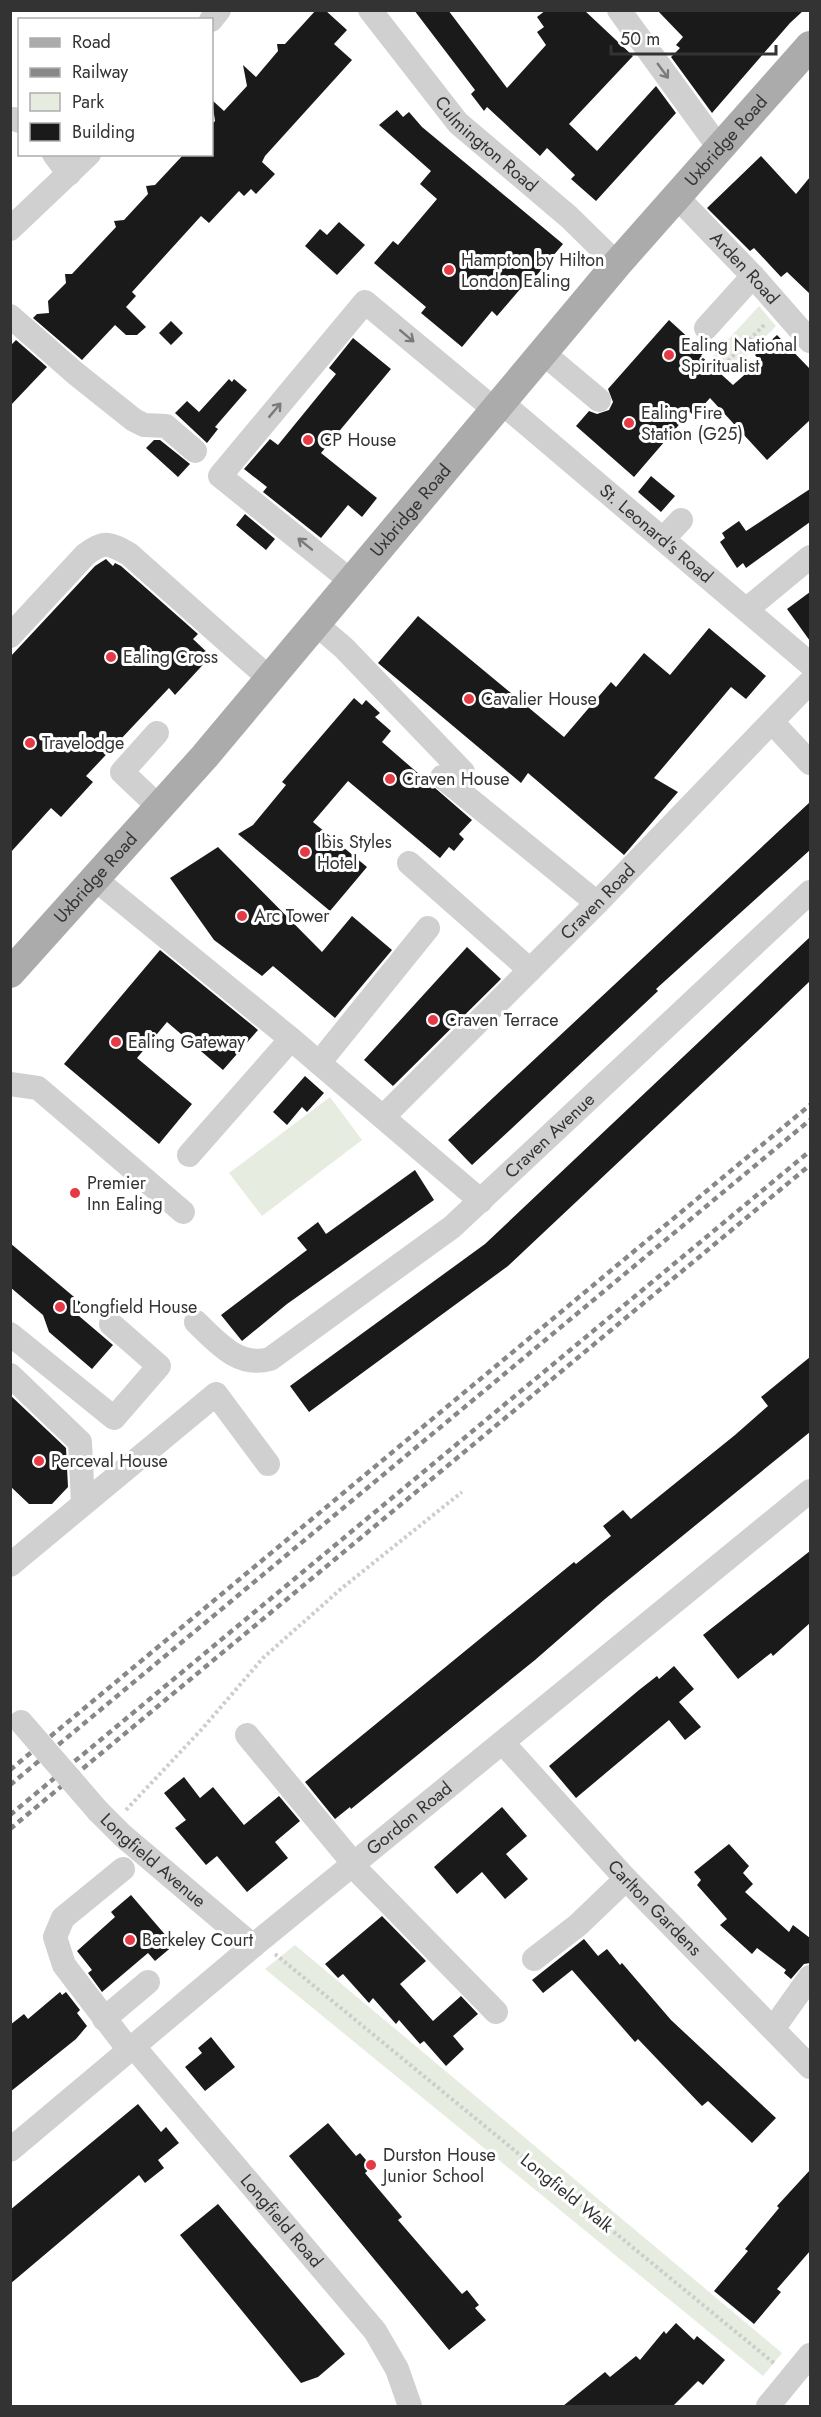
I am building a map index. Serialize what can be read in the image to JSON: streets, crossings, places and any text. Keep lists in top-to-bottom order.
{
  "streets": {
    "main road": ["Uxbridge Road"],
    "street": [
      "Culmington Road",
      "Arden Road",
      "St. Leonard's Road",
      "Craven Road",
      "Craven Avenue",
      "Gordon Road",
      "Longfield Avenue",
      "Carlton Gardens",
      "Longfield Road"
    ],
    "path": ["Longfield Walk"]
  },
  "crossings": [
    ["Uxbridge Road", "Culmington Road"],
    ["Uxbridge Road", "Arden Road"],
    ["Uxbridge Road", "St. Leonard's Road"],
    ["Gordon Road", "Longfield Avenue"],
    ["Gordon Road", "Carlton Gardens"],
    ["Gordon Road", "Longfield Walk"],
    ["Gordon Road", "Longfield Road"],
    ["Longfield Avenue", "Longfield Walk"]
  ],
  "places": [
    "Hampton by Hilton London Ealing",
    "Ealing National Spiritualist",
    "Ealing Fire Station (G25)",
    "CP House",
    "Ealing Cross",
    "Cavalier House",
    "Travelodge",
    "Craven House",
    "Ibis Styles Hotel",
    "Arc Tower",
    "Craven Terrace",
    "Ealing Gateway",
    "Premier Inn Ealing",
    "Longfield House",
    "Perceval House",
    "Berkeley Court",
    "Durston House Junior School"
  ],
  "legend": [
    "Road",
    "Railway",
    "Park",
    "Building"
  ],
  "scale_bar": "50 m"
}
